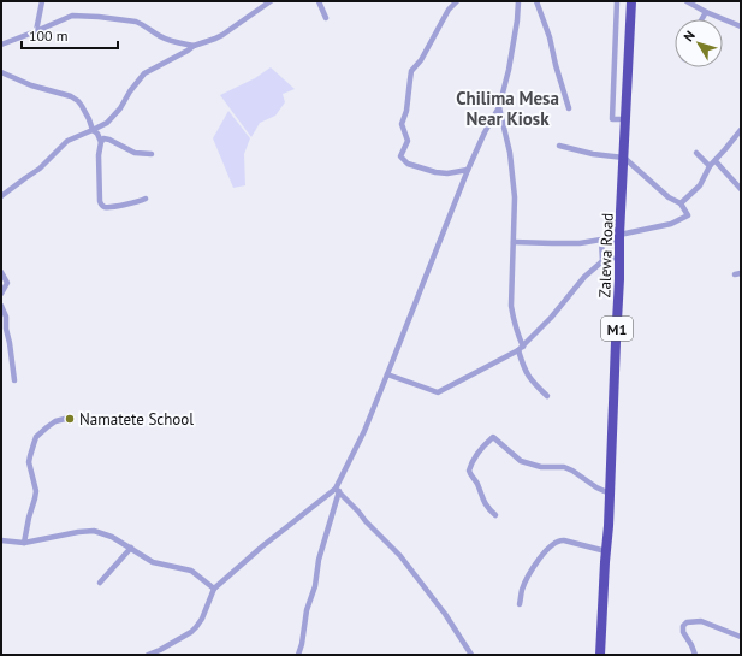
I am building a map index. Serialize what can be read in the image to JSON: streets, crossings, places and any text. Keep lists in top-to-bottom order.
{
  "streets": {
    "highway": ["Zalewa Road", "M1"]
  },
  "districts": ["Chilima Mesa Near Kiosk"],
  "places": ["Namatete School"],
  "scale_bar": "100 m",
  "north": "top left"
}
